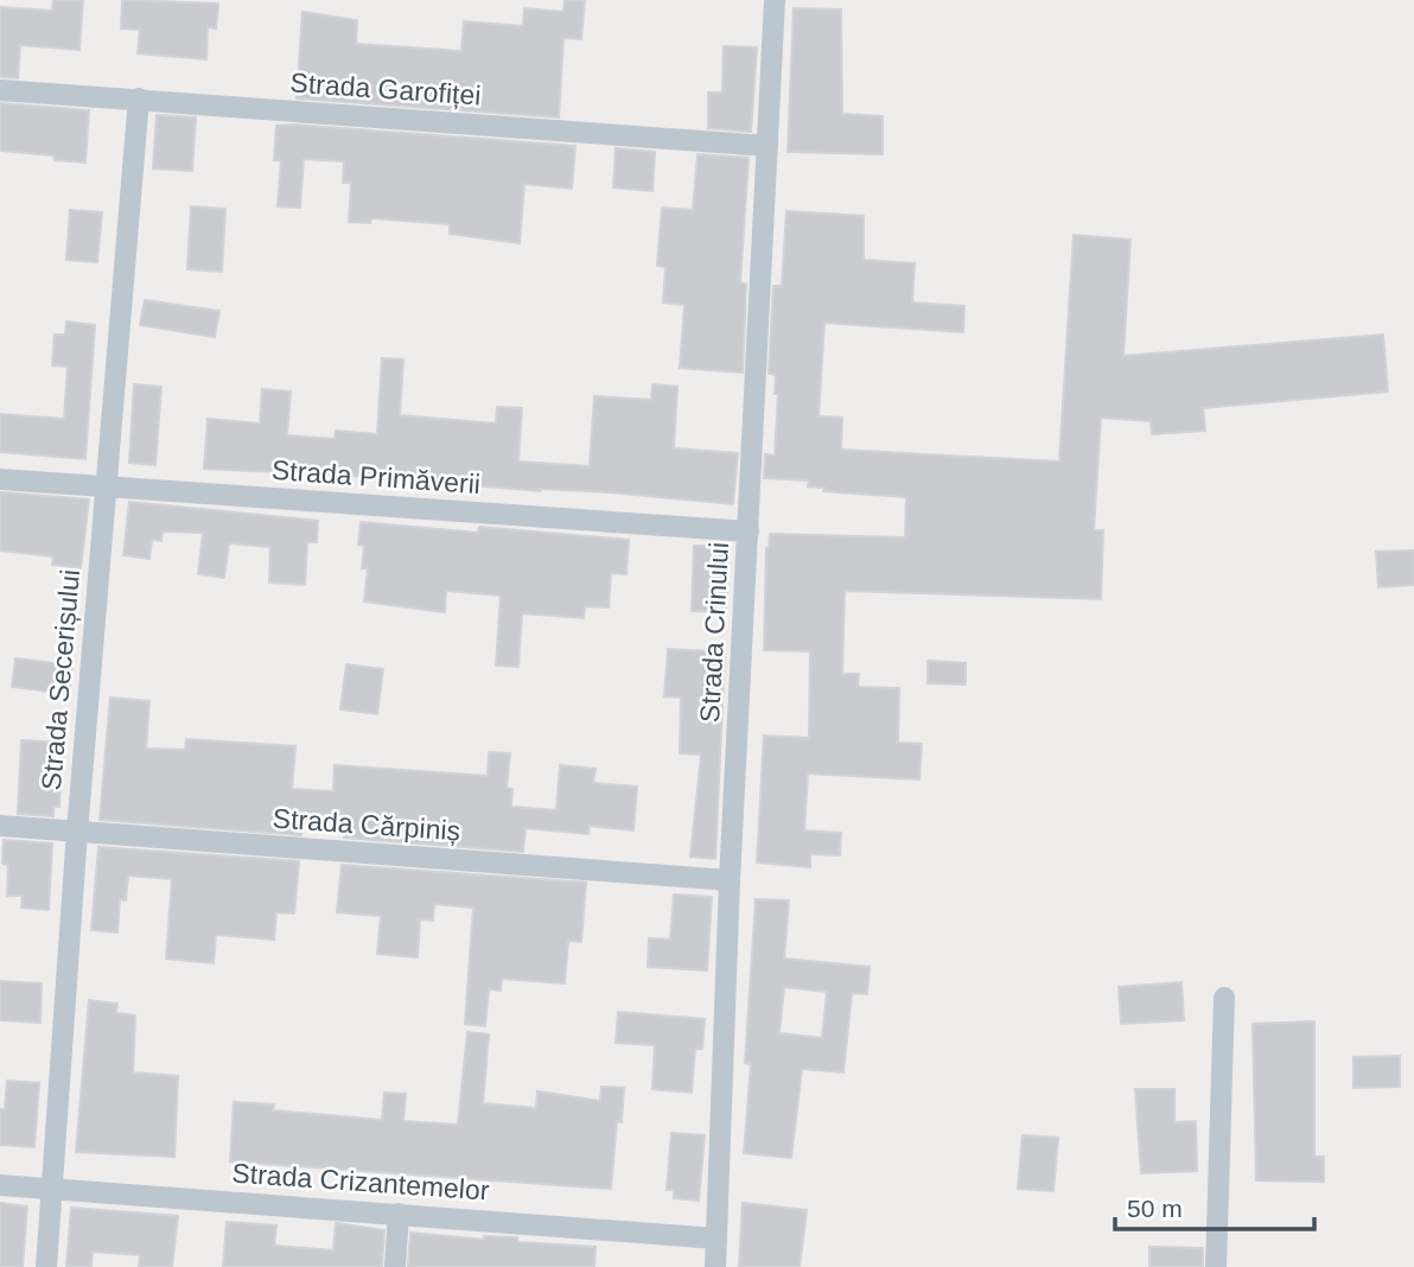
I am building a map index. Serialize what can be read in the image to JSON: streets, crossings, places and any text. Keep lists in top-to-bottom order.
{
  "streets": {
    "street": [
      "Strada Garofiței",
      "Strada Primăverii",
      "Strada Crinului",
      "Strada Secerișului",
      "Strada Cărpiniș",
      "Strada Crizantemelor"
    ]
  },
  "crossings": [
    ["Strada Garofiței", "Strada Crinului"],
    ["Strada Garofiței", "Strada Secerișului"],
    ["Strada Primăverii", "Strada Crinului"],
    ["Strada Primăverii", "Strada Secerișului"],
    ["Strada Crinului", "Strada Cărpiniș"],
    ["Strada Crinului", "Strada Crizantemelor"],
    ["Strada Secerișului", "Strada Cărpiniș"],
    ["Strada Secerișului", "Strada Crizantemelor"]
  ],
  "scale_bar": "50 m"
}
